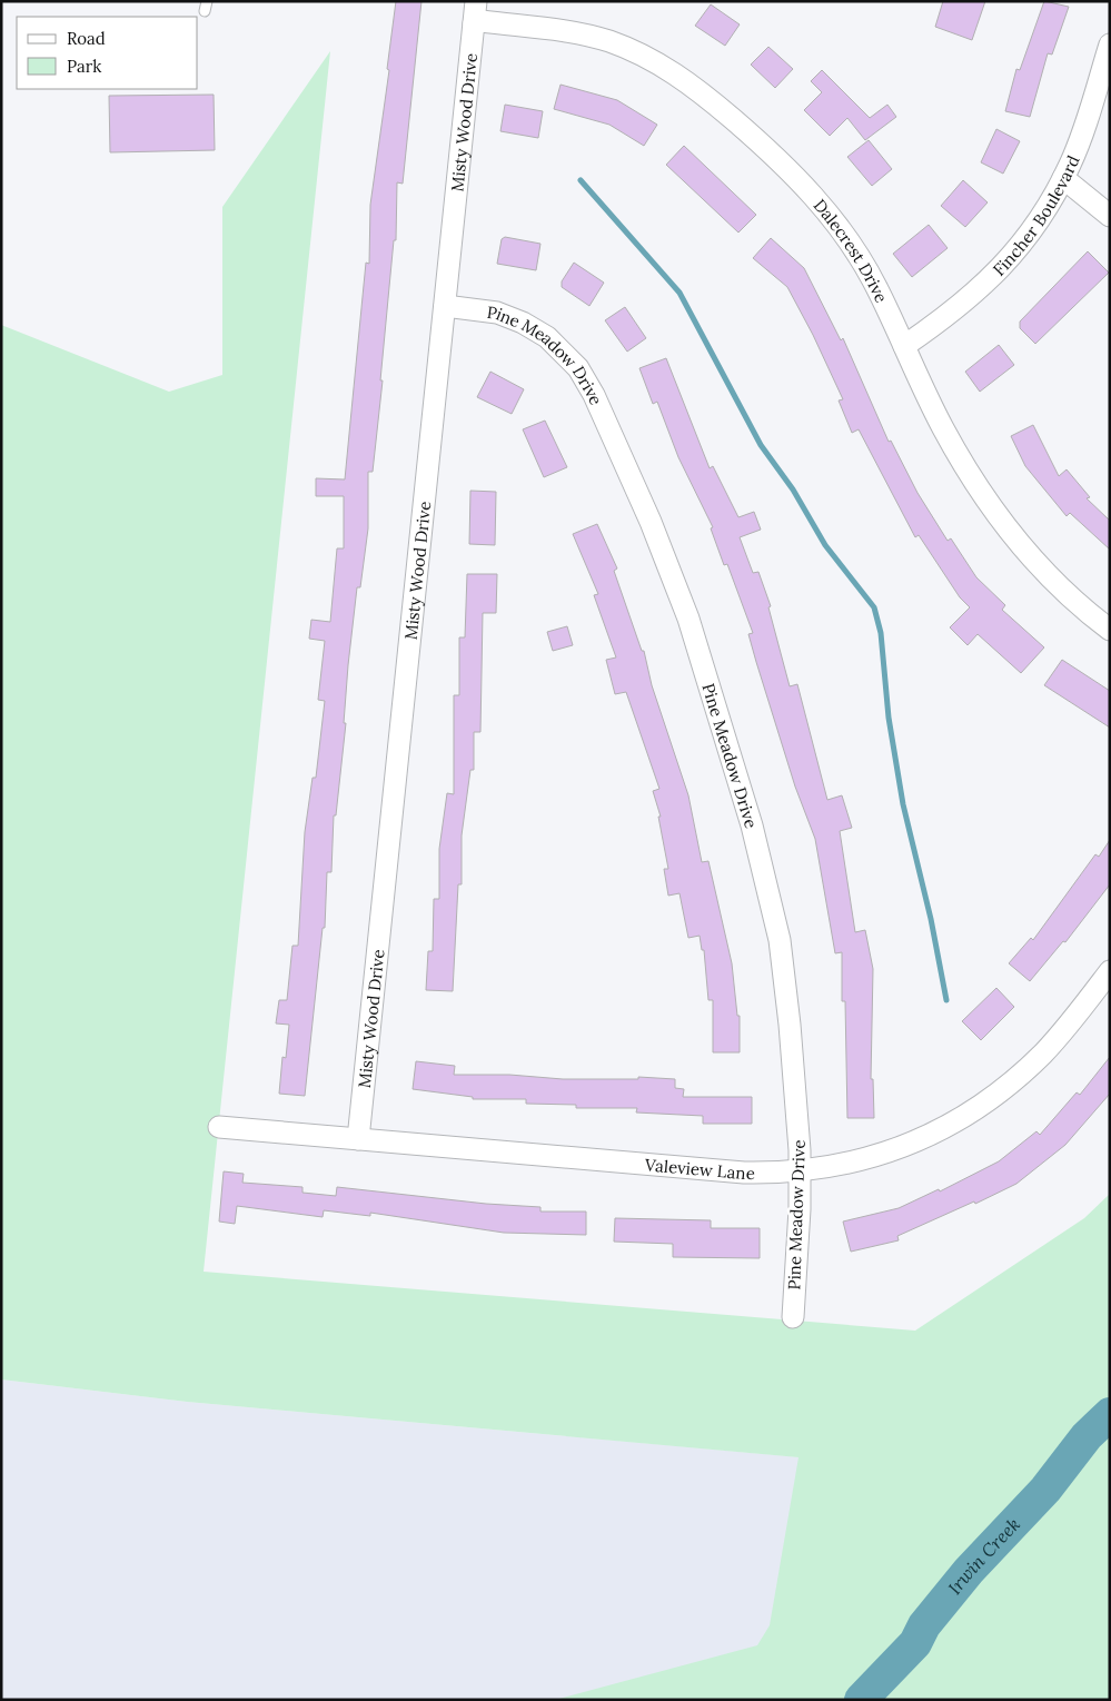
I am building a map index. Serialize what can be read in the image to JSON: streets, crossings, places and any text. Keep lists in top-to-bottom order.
{
  "streets": {
    "street": [
      "Misty Wood Drive",
      "Fincher Boulevard",
      "Dalecrest Drive",
      "Pine Meadow Drive",
      "Valeview Lane"
    ]
  },
  "crossings": [
    ["Misty Wood Drive", "Dalecrest Drive"],
    ["Misty Wood Drive", "Pine Meadow Drive"],
    ["Misty Wood Drive", "Valeview Lane"],
    ["Fincher Boulevard", "Dalecrest Drive"],
    ["Pine Meadow Drive", "Valeview Lane"]
  ],
  "water": ["Irwin Creek"],
  "legend": ["Road", "Park"]
}
